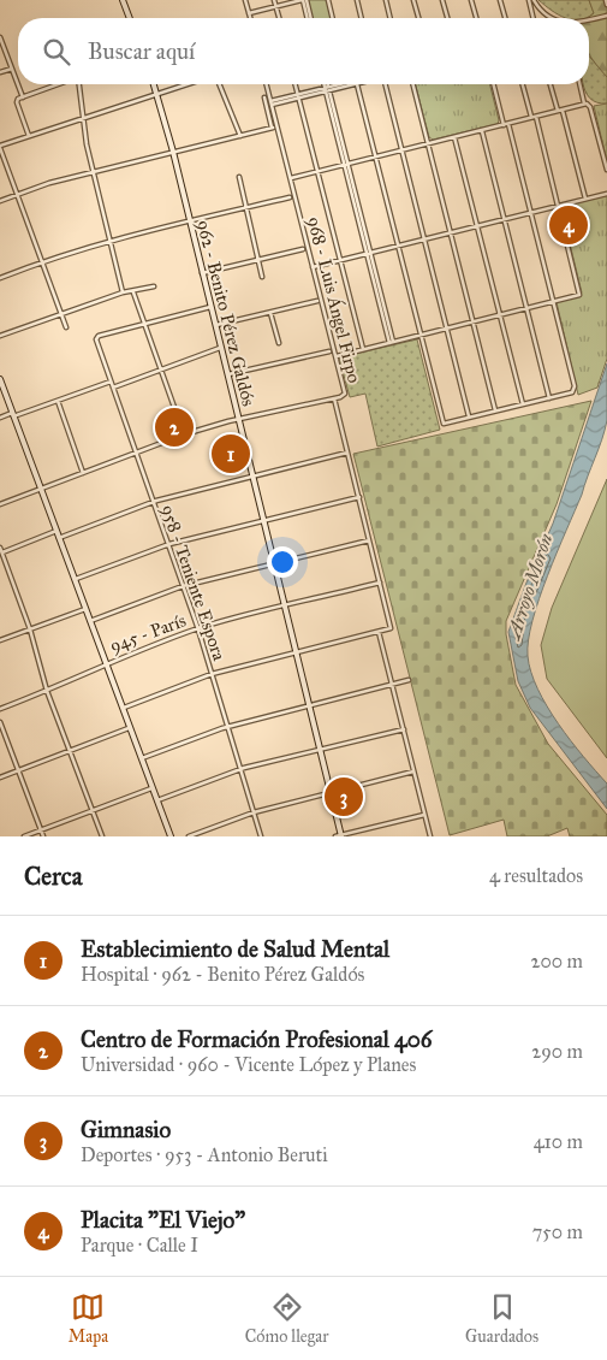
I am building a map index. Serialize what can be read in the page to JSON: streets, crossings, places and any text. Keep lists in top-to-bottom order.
{
  "streets": {
    "main road": ["962 - Benito Pérez Galdós"],
    "street": ["968 - Luis Ángel Firpo", "958 - Teniente Espora", "945 - París"]
  },
  "crossings": [
    ["968 - Luis Ángel Firpo", "945 - París"],
    ["962 - Benito Pérez Galdós", "945 - París"],
    ["958 - Teniente Espora", "945 - París"]
  ],
  "water": ["Arroyo Morón"],
  "page": {
    "search": "Buscar aquí",
    "pins": [
      "4",
      "2",
      "1",
      "3"
    ],
    "heading": ["Cerca", "4 resultados"],
    "list": [
      {
        "mark": "1",
        "name": "Establecimiento de Salud Mental",
        "note": "Hospital · 962 - Benito Pérez Galdós",
        "value": "200 m"
      },
      {
        "mark": "2",
        "name": "Centro de Formación Profesional 406",
        "note": "Universidad · 960 - Vicente López y Planes",
        "value": "290 m"
      },
      {
        "mark": "3",
        "name": "Gimnasio",
        "note": "Deportes · 953 - Antonio Beruti",
        "value": "410 m"
      },
      {
        "mark": "4",
        "name": "Placita \"El Viejo\"",
        "note": "Parque · Calle I",
        "value": "750 m"
      }
    ],
    "nav": ["Mapa", "Cómo llegar", "Guardados"]
  }
}
